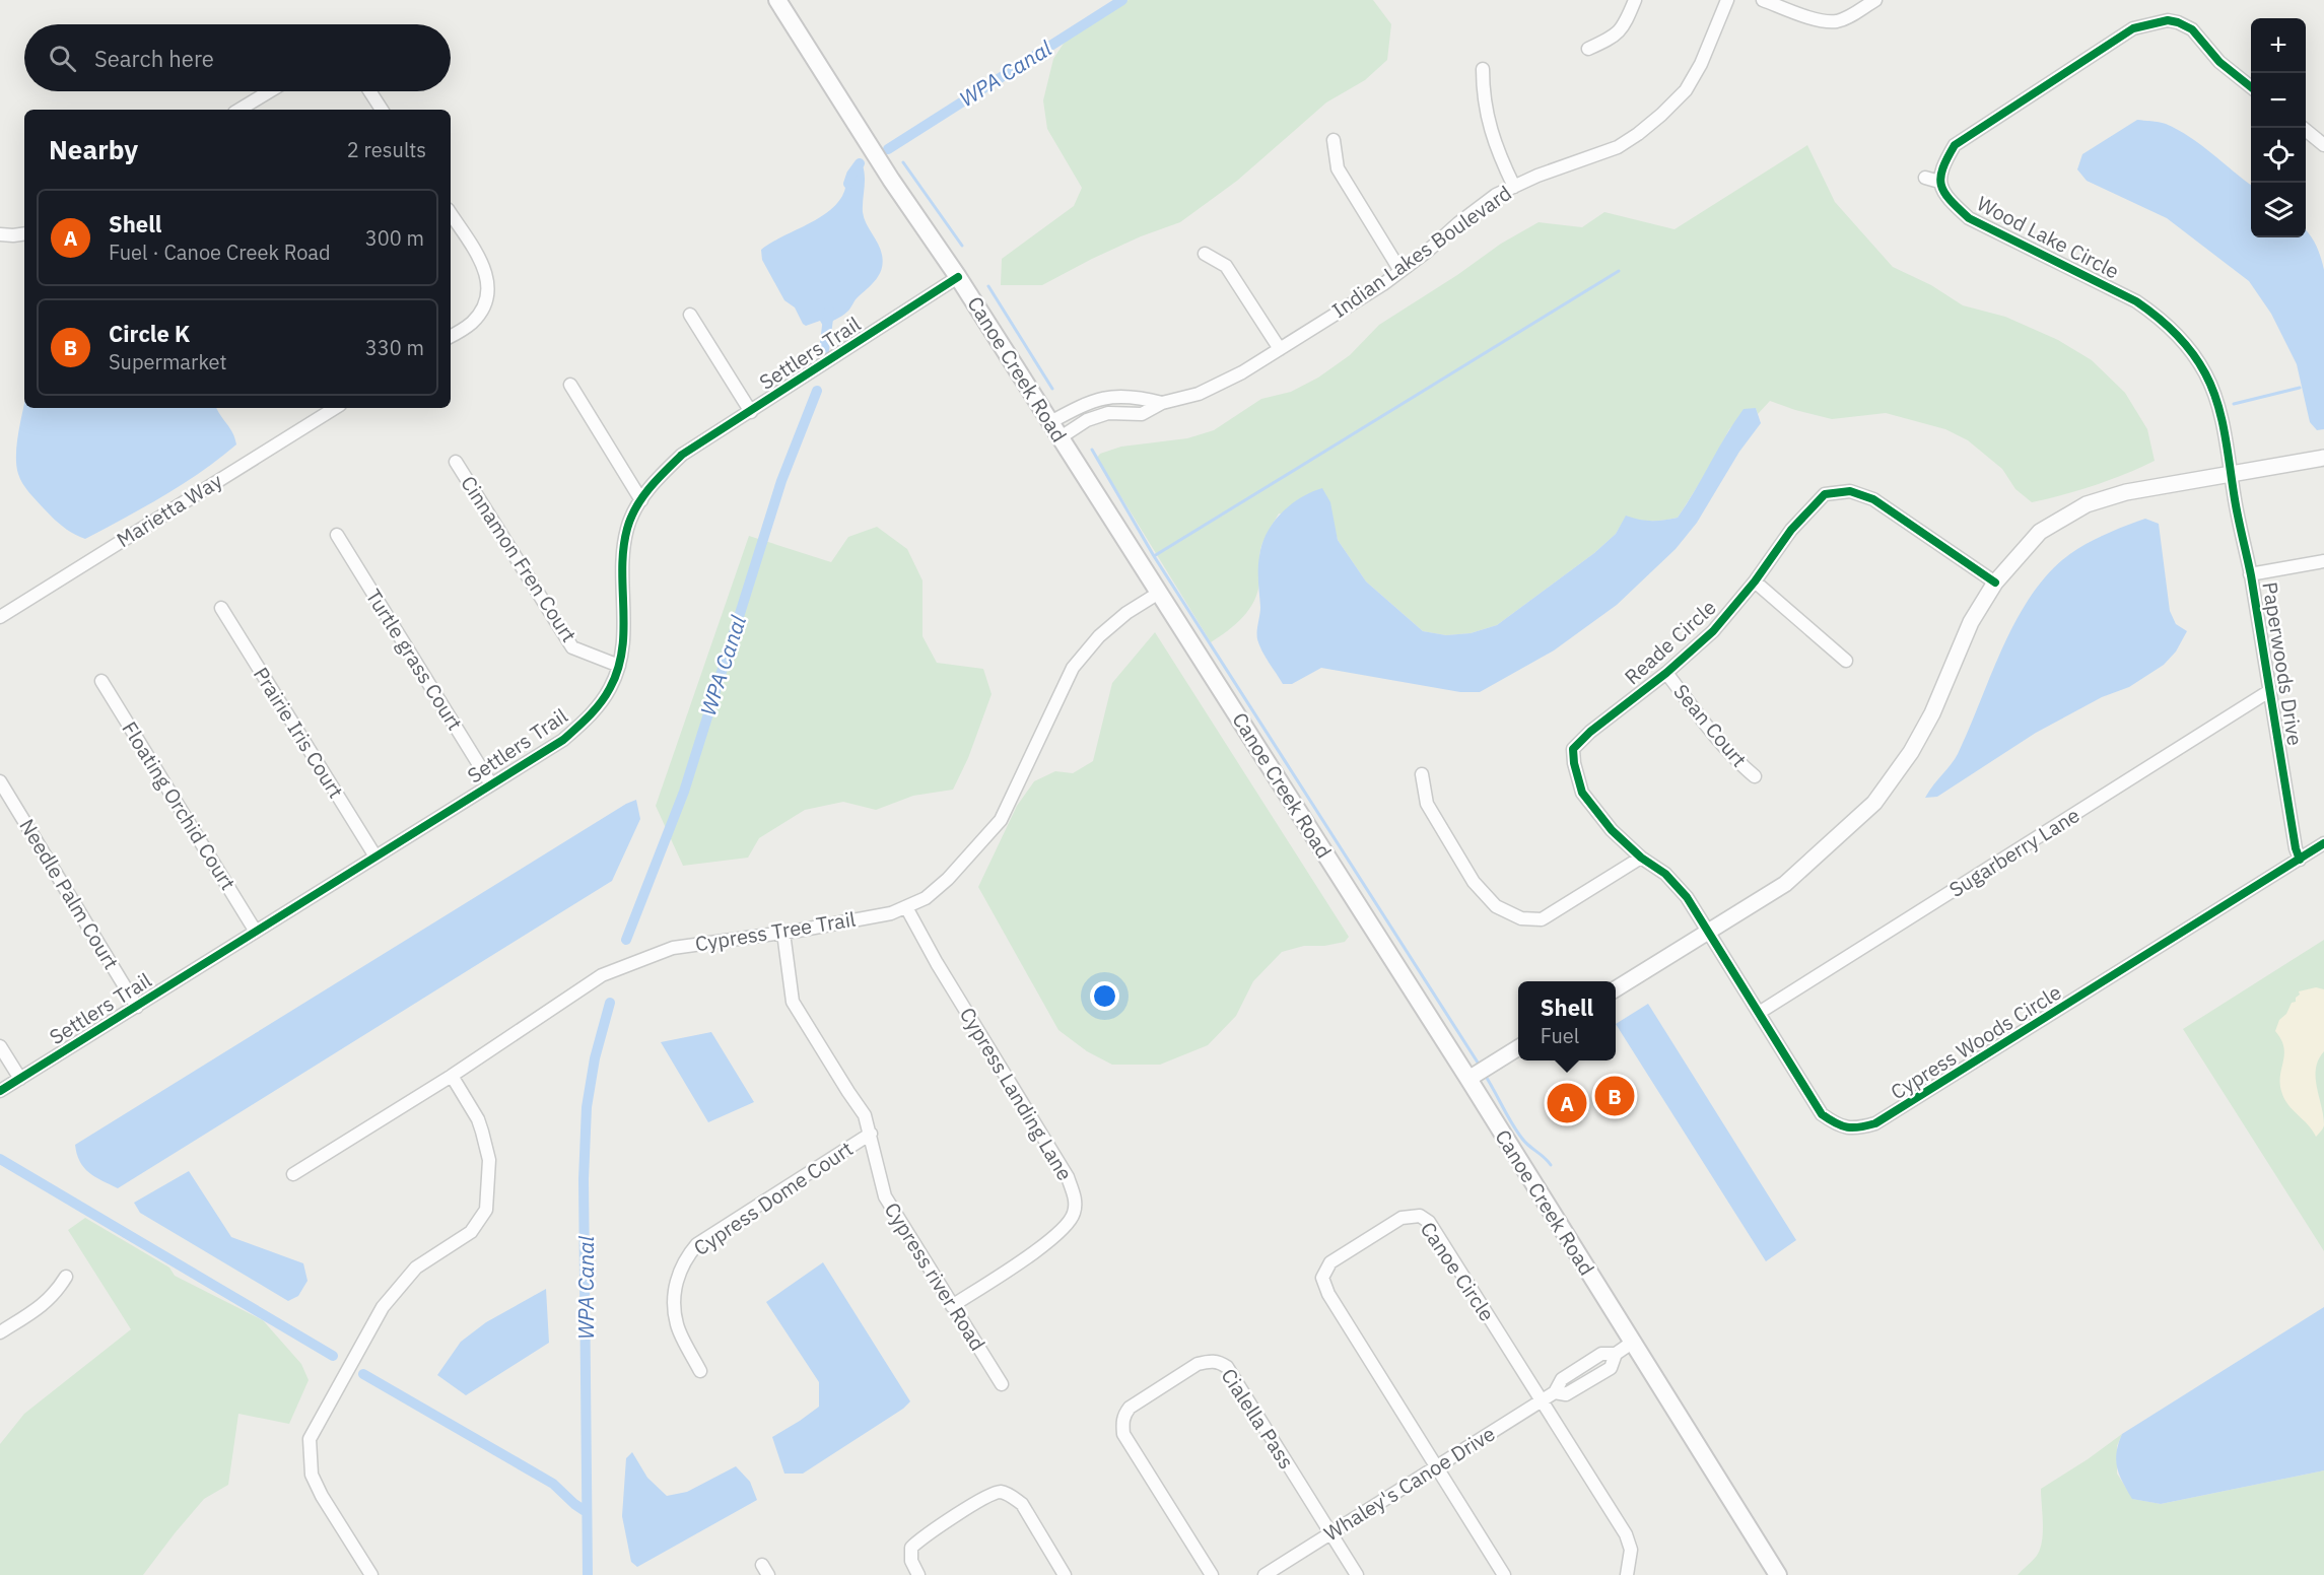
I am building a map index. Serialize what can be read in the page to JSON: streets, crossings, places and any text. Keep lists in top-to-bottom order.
{
  "streets": {
    "main road": ["Canoe Creek Road"],
    "street": [
      "Wood Lake Circle",
      "Indian Lakes Boulevard",
      "Settlers Trail",
      "Marietta Way",
      "Cinnamon Fren Court",
      "Reade Circle",
      "Turtle grass Court",
      "Paperwoods Drive",
      "Sean Court",
      "Prairie Iris Court",
      "Floating Orchid Court",
      "Sugarberry Lane",
      "Needle Palm Court",
      "Cypress Tree Trail",
      "Cypress Woods Circle",
      "Cypress Landing Lane",
      "Cypress Dome Court",
      "Canoe Circle",
      "Cypress river Road",
      "Cialella Pass",
      "Whaley's Canoe Drive"
    ]
  },
  "crossings": [
    ["Wood Lake Circle", "Paperwoods Drive"],
    ["Indian Lakes Boulevard", "Canoe Creek Road"],
    ["Settlers Trail", "Canoe Creek Road"],
    ["Settlers Trail", "Cinnamon Fren Court"],
    ["Settlers Trail", "Turtle grass Court"],
    ["Settlers Trail", "Prairie Iris Court"],
    ["Settlers Trail", "Floating Orchid Court"],
    ["Settlers Trail", "Needle Palm Court"],
    ["Canoe Creek Road", "Cypress Tree Trail"],
    ["Canoe Creek Road", "Whaley's Canoe Drive"],
    ["Reade Circle", "Sean Court"],
    ["Reade Circle", "Cypress Woods Circle"],
    ["Paperwoods Drive", "Sugarberry Lane"],
    ["Paperwoods Drive", "Cypress Woods Circle"],
    ["Sugarberry Lane", "Cypress Woods Circle"],
    ["Cypress Tree Trail", "Cypress Landing Lane"],
    ["Cypress Tree Trail", "Cypress river Road"],
    ["Cypress Landing Lane", "Cypress river Road"],
    ["Cypress Dome Court", "Cypress river Road"],
    ["Canoe Circle", "Whaley's Canoe Drive"],
    ["Cialella Pass", "Whaley's Canoe Drive"]
  ],
  "water": ["WPA Canal"],
  "page": {
    "map_buttons": ["+", "−"],
    "search": "Search here",
    "heading": ["Nearby", "2 results"],
    "list": [
      {
        "mark": "A",
        "name": "Shell",
        "note": "Fuel · Canoe Creek Road",
        "value": "300 m"
      },
      {
        "mark": "B",
        "name": "Circle K",
        "note": "Supermarket",
        "value": "330 m"
      }
    ],
    "popup": ["Shell", "Fuel"],
    "pins": ["B", "A"]
  }
}
